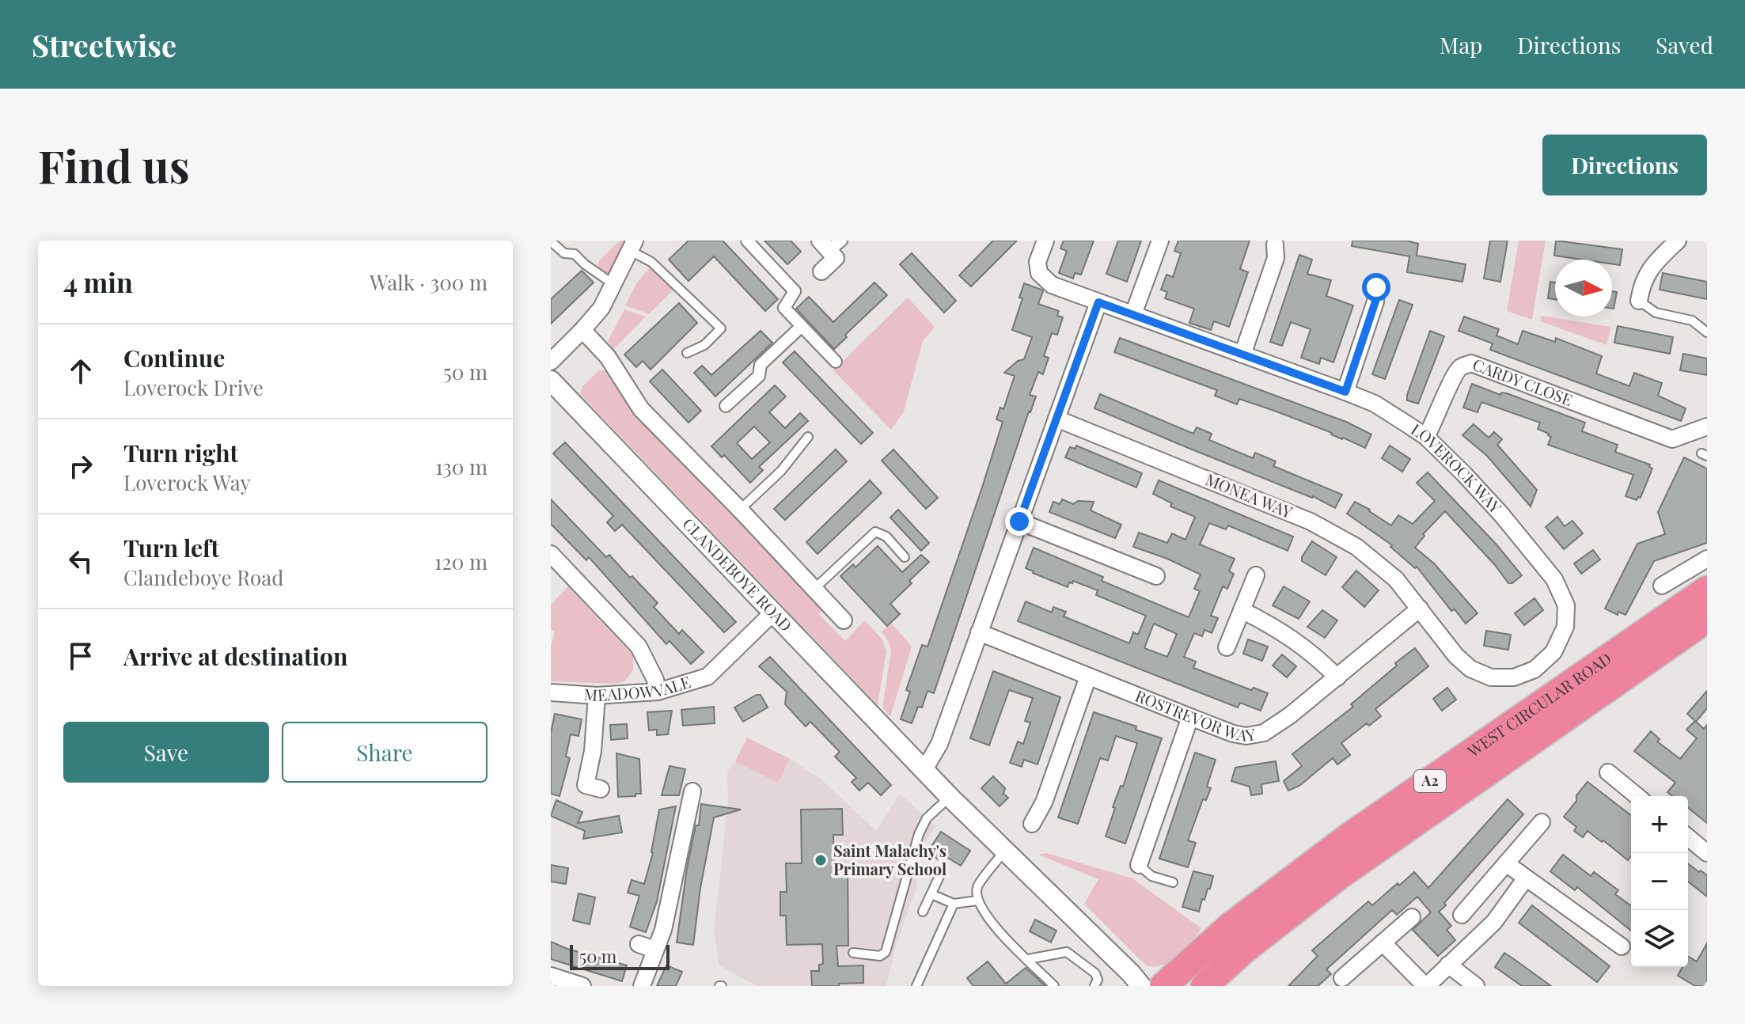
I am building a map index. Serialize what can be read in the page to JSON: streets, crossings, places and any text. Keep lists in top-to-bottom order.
{
  "streets": {
    "highway": ["WEST CIRCULAR ROAD", "A2"],
    "street": [
      "CARDY CLOSE",
      "LOVEROCK WAY",
      "MONEA WAY",
      "CLANDEBOYE ROAD",
      "MEADOWVALE",
      "ROSTREVOR WAY"
    ]
  },
  "crossings": [
    ["CARDY CLOSE", "LOVEROCK WAY"],
    ["LOVEROCK WAY", "MONEA WAY"],
    ["LOVEROCK WAY", "ROSTREVOR WAY"],
    ["MONEA WAY", "ROSTREVOR WAY"],
    ["CLANDEBOYE ROAD", "MEADOWVALE"]
  ],
  "places": ["Saint Malachy's Primary School"],
  "scale_bar": "50 m",
  "north": "right",
  "page": {
    "header": "Streetwise",
    "nav": ["Map", "Directions", "Saved"],
    "buttons": [
      "Directions",
      ["Save", "Share"]
    ],
    "title": "Find us",
    "heading": ["4 min", "Walk · 300 m"],
    "list": [
      ["Continue", "Loverock Drive", "50 m"],
      ["Turn right", "Loverock Way", "130 m"],
      ["Turn left", "Clandeboye Road", "120 m"],
      "Arrive at destination"
    ],
    "map_buttons": ["+", "−"],
    "scale": "50 m"
  }
}
